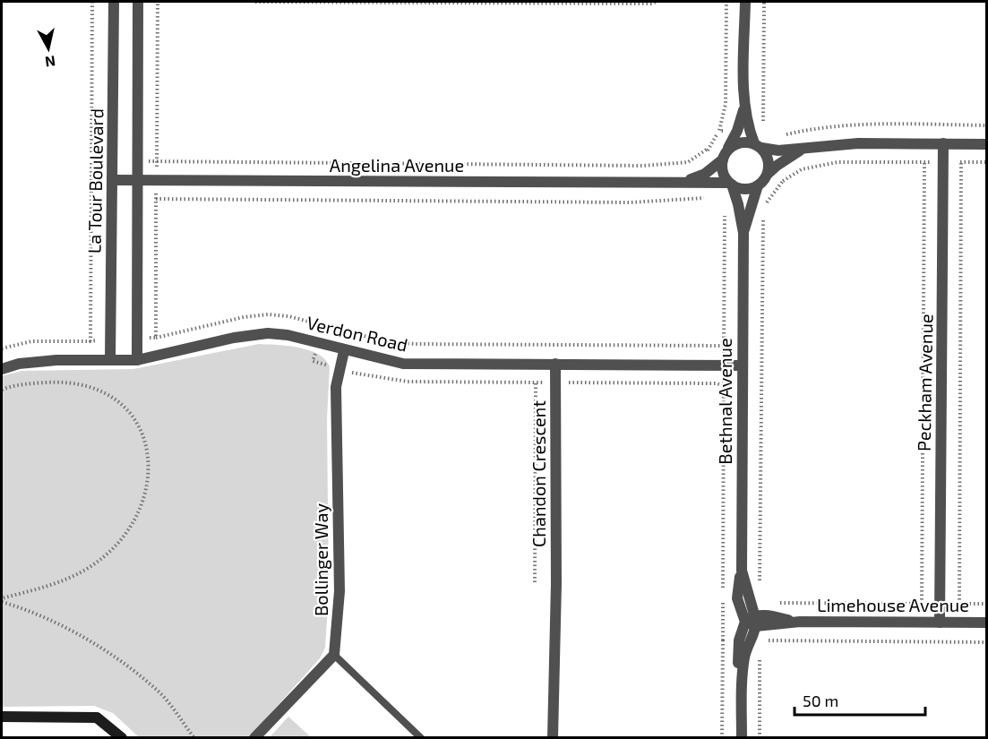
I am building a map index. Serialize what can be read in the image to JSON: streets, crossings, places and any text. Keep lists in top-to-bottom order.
{
  "streets": {
    "street": [
      "Angelina Avenue",
      "La Tour Boulevard",
      "Verdon Road",
      "Peckham Avenue",
      "Bethnal Avenue",
      "Chandon Crescent",
      "Bollinger Way",
      "Limehouse Avenue"
    ]
  },
  "crossings": [
    ["Angelina Avenue", "La Tour Boulevard"],
    ["Angelina Avenue", "Bethnal Avenue"],
    ["La Tour Boulevard", "Verdon Road"],
    ["Verdon Road", "Bethnal Avenue"],
    ["Verdon Road", "Chandon Crescent"],
    ["Verdon Road", "Bollinger Way"],
    ["Peckham Avenue", "Limehouse Avenue"],
    ["Bethnal Avenue", "Limehouse Avenue"]
  ],
  "scale_bar": "50 m",
  "north": "bottom"
}
